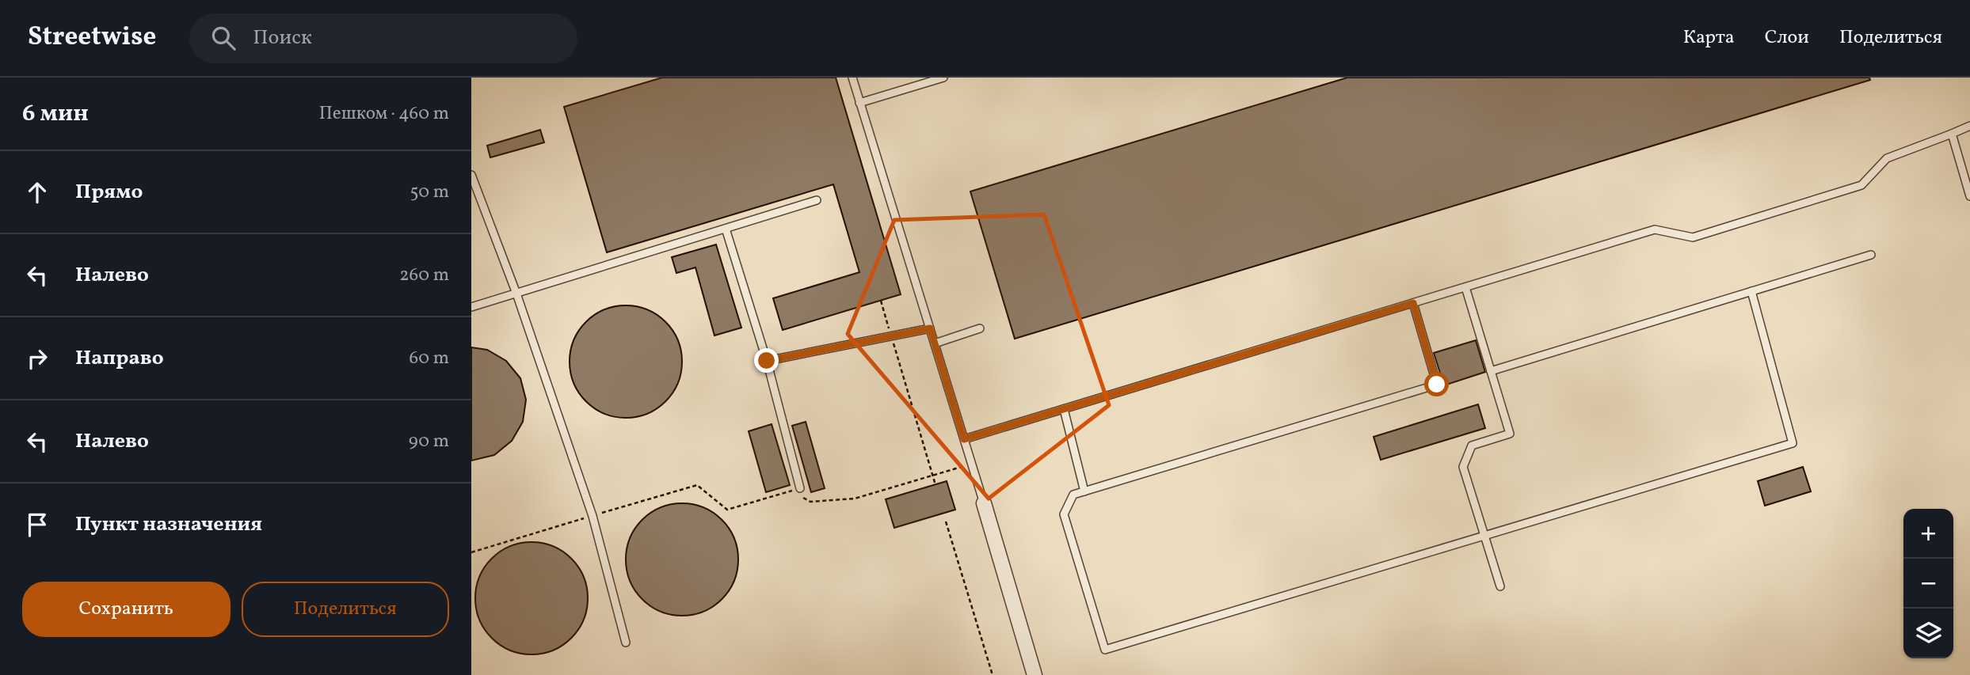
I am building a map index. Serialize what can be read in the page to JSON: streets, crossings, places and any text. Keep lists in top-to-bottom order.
{
  "page": {
    "header": "Streetwise",
    "search": "Поиск",
    "nav": ["Карта", "Слои", "Поделиться"],
    "heading": ["6 мин", "Пешком · 460 m"],
    "list": [
      ["Прямо", "50 m"],
      ["Налево", "260 m"],
      ["Направо", "60 m"],
      ["Налево", "90 m"],
      "Пункт назначения"
    ],
    "map_buttons": ["+", "−"],
    "buttons": ["Сохранить", "Поделиться"]
  }
}
